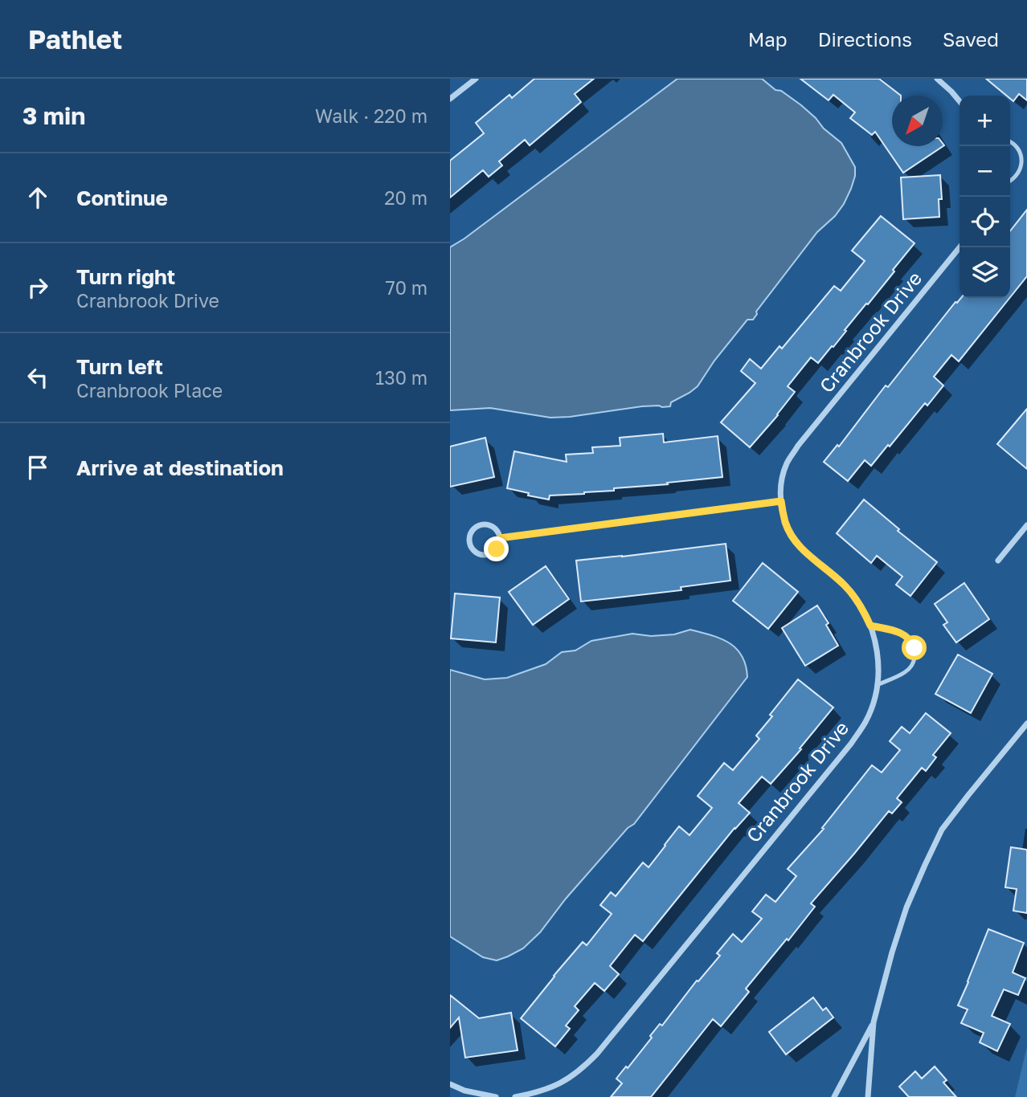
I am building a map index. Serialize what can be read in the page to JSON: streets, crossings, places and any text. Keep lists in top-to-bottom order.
{
  "streets": {
    "street": ["Cranbrook Drive"]
  },
  "north": "bottom left",
  "page": {
    "header": "Pathlet",
    "nav": ["Map", "Directions", "Saved"],
    "heading": ["3 min", "Walk · 220 m"],
    "map_buttons": ["+", "−"],
    "list": [
      ["Continue", "20 m"],
      ["Turn right", "Cranbrook Drive", "70 m"],
      ["Turn left", "Cranbrook Place", "130 m"],
      "Arrive at destination"
    ]
  }
}
